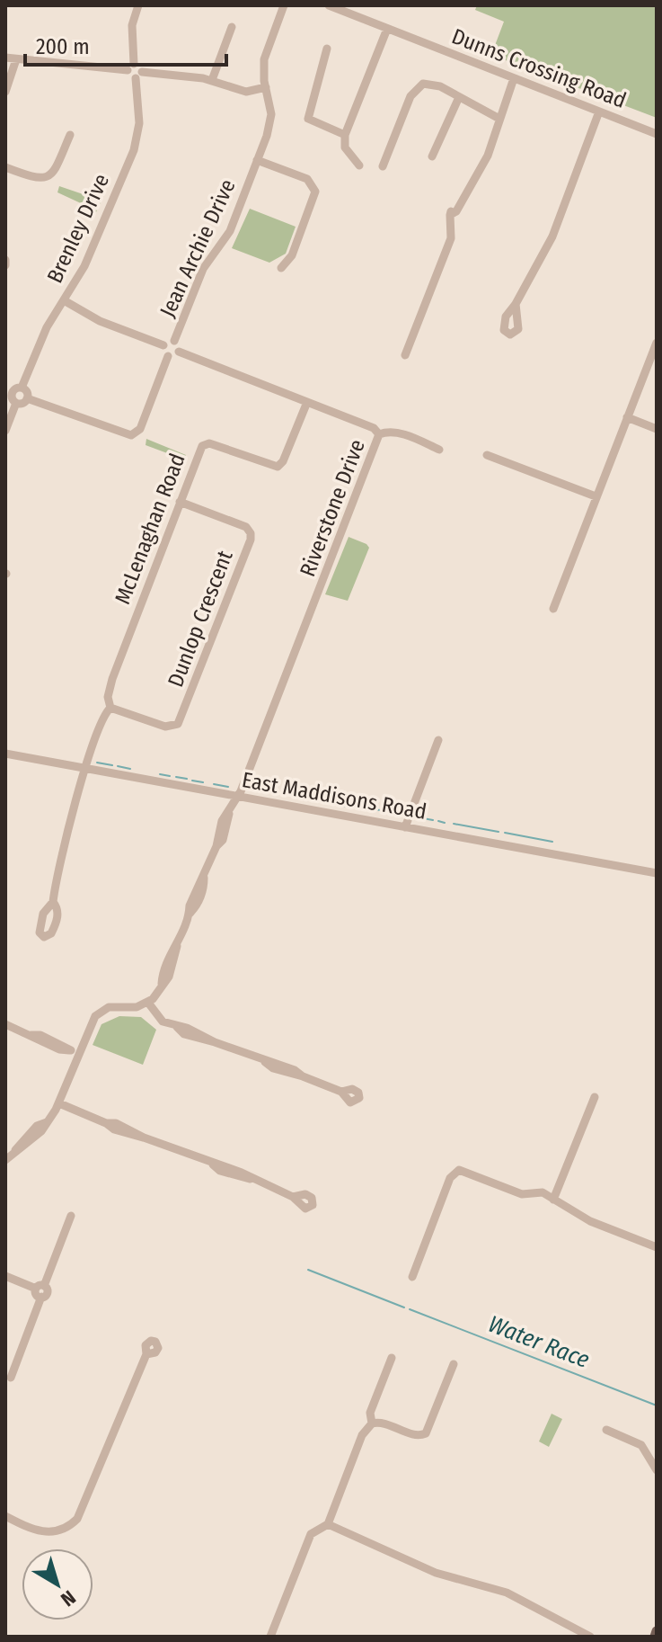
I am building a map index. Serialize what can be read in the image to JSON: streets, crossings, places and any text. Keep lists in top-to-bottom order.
{
  "streets": {
    "street": [
      "Dunns Crossing Road",
      "Brenley Drive",
      "Jean Archie Drive",
      "Riverstone Drive",
      "McLenaghan Road",
      "Dunlop Crescent",
      "East Maddisons Road"
    ]
  },
  "crossings": [
    ["Jean Archie Drive", "Riverstone Drive"],
    ["Riverstone Drive", "McLenaghan Road"],
    ["Riverstone Drive", "East Maddisons Road"],
    ["McLenaghan Road", "Dunlop Crescent"],
    ["McLenaghan Road", "East Maddisons Road"]
  ],
  "water": ["Water Race"],
  "scale_bar": "200 m",
  "north": "bottom right"
}
